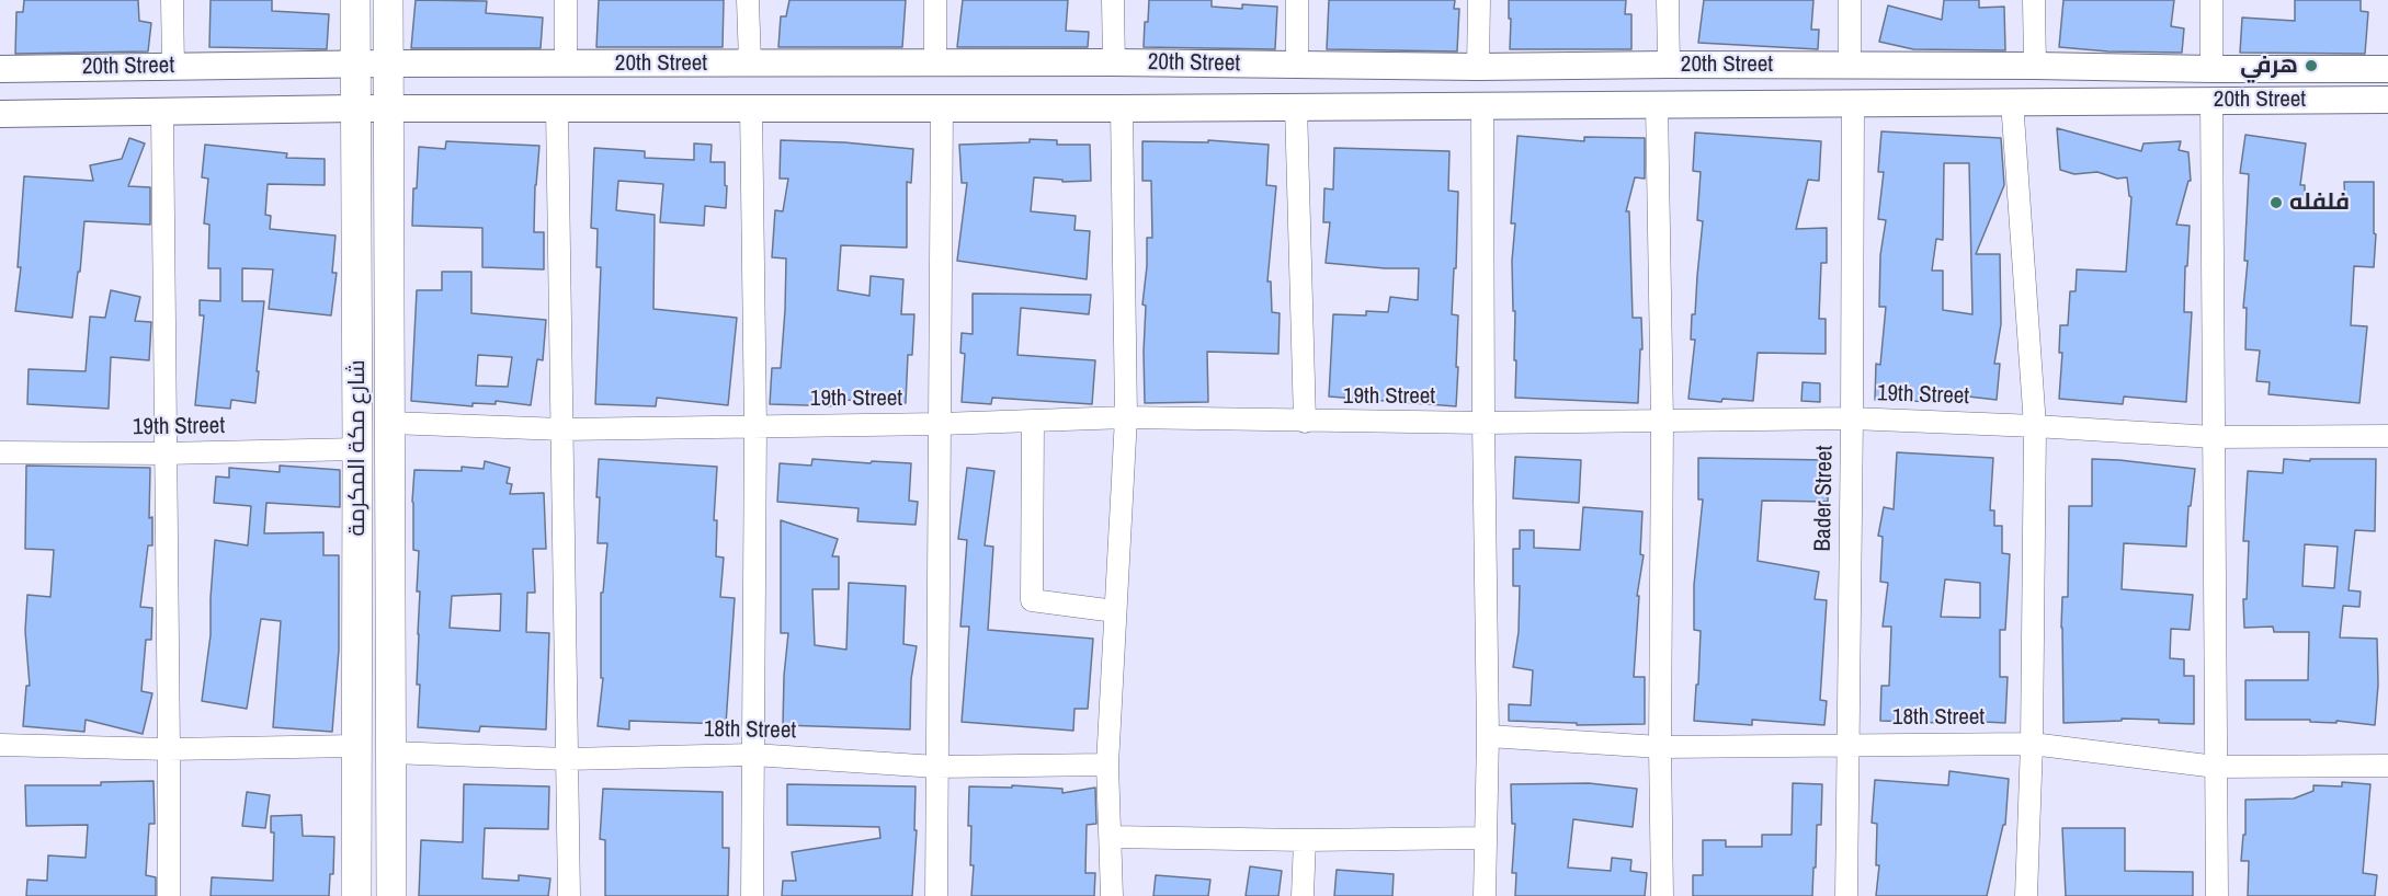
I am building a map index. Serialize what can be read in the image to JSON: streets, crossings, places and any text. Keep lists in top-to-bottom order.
{
  "streets": {
    "main road": ["شارع مكة المكرمة"],
    "street": [
      "20th Street",
      "19th Street",
      "Bader Street",
      "18th Street"
    ]
  },
  "crossings": [
    ["20th Street", "شارع مكة المكرمة"],
    ["20th Street", "Bader Street"],
    ["19th Street", "شارع مكة المكرمة"],
    ["19th Street", "Bader Street"],
    ["شارع مكة المكرمة", "18th Street"],
    ["Bader Street", "18th Street"]
  ],
  "places": ["هرفي", "فلفله"]
}
